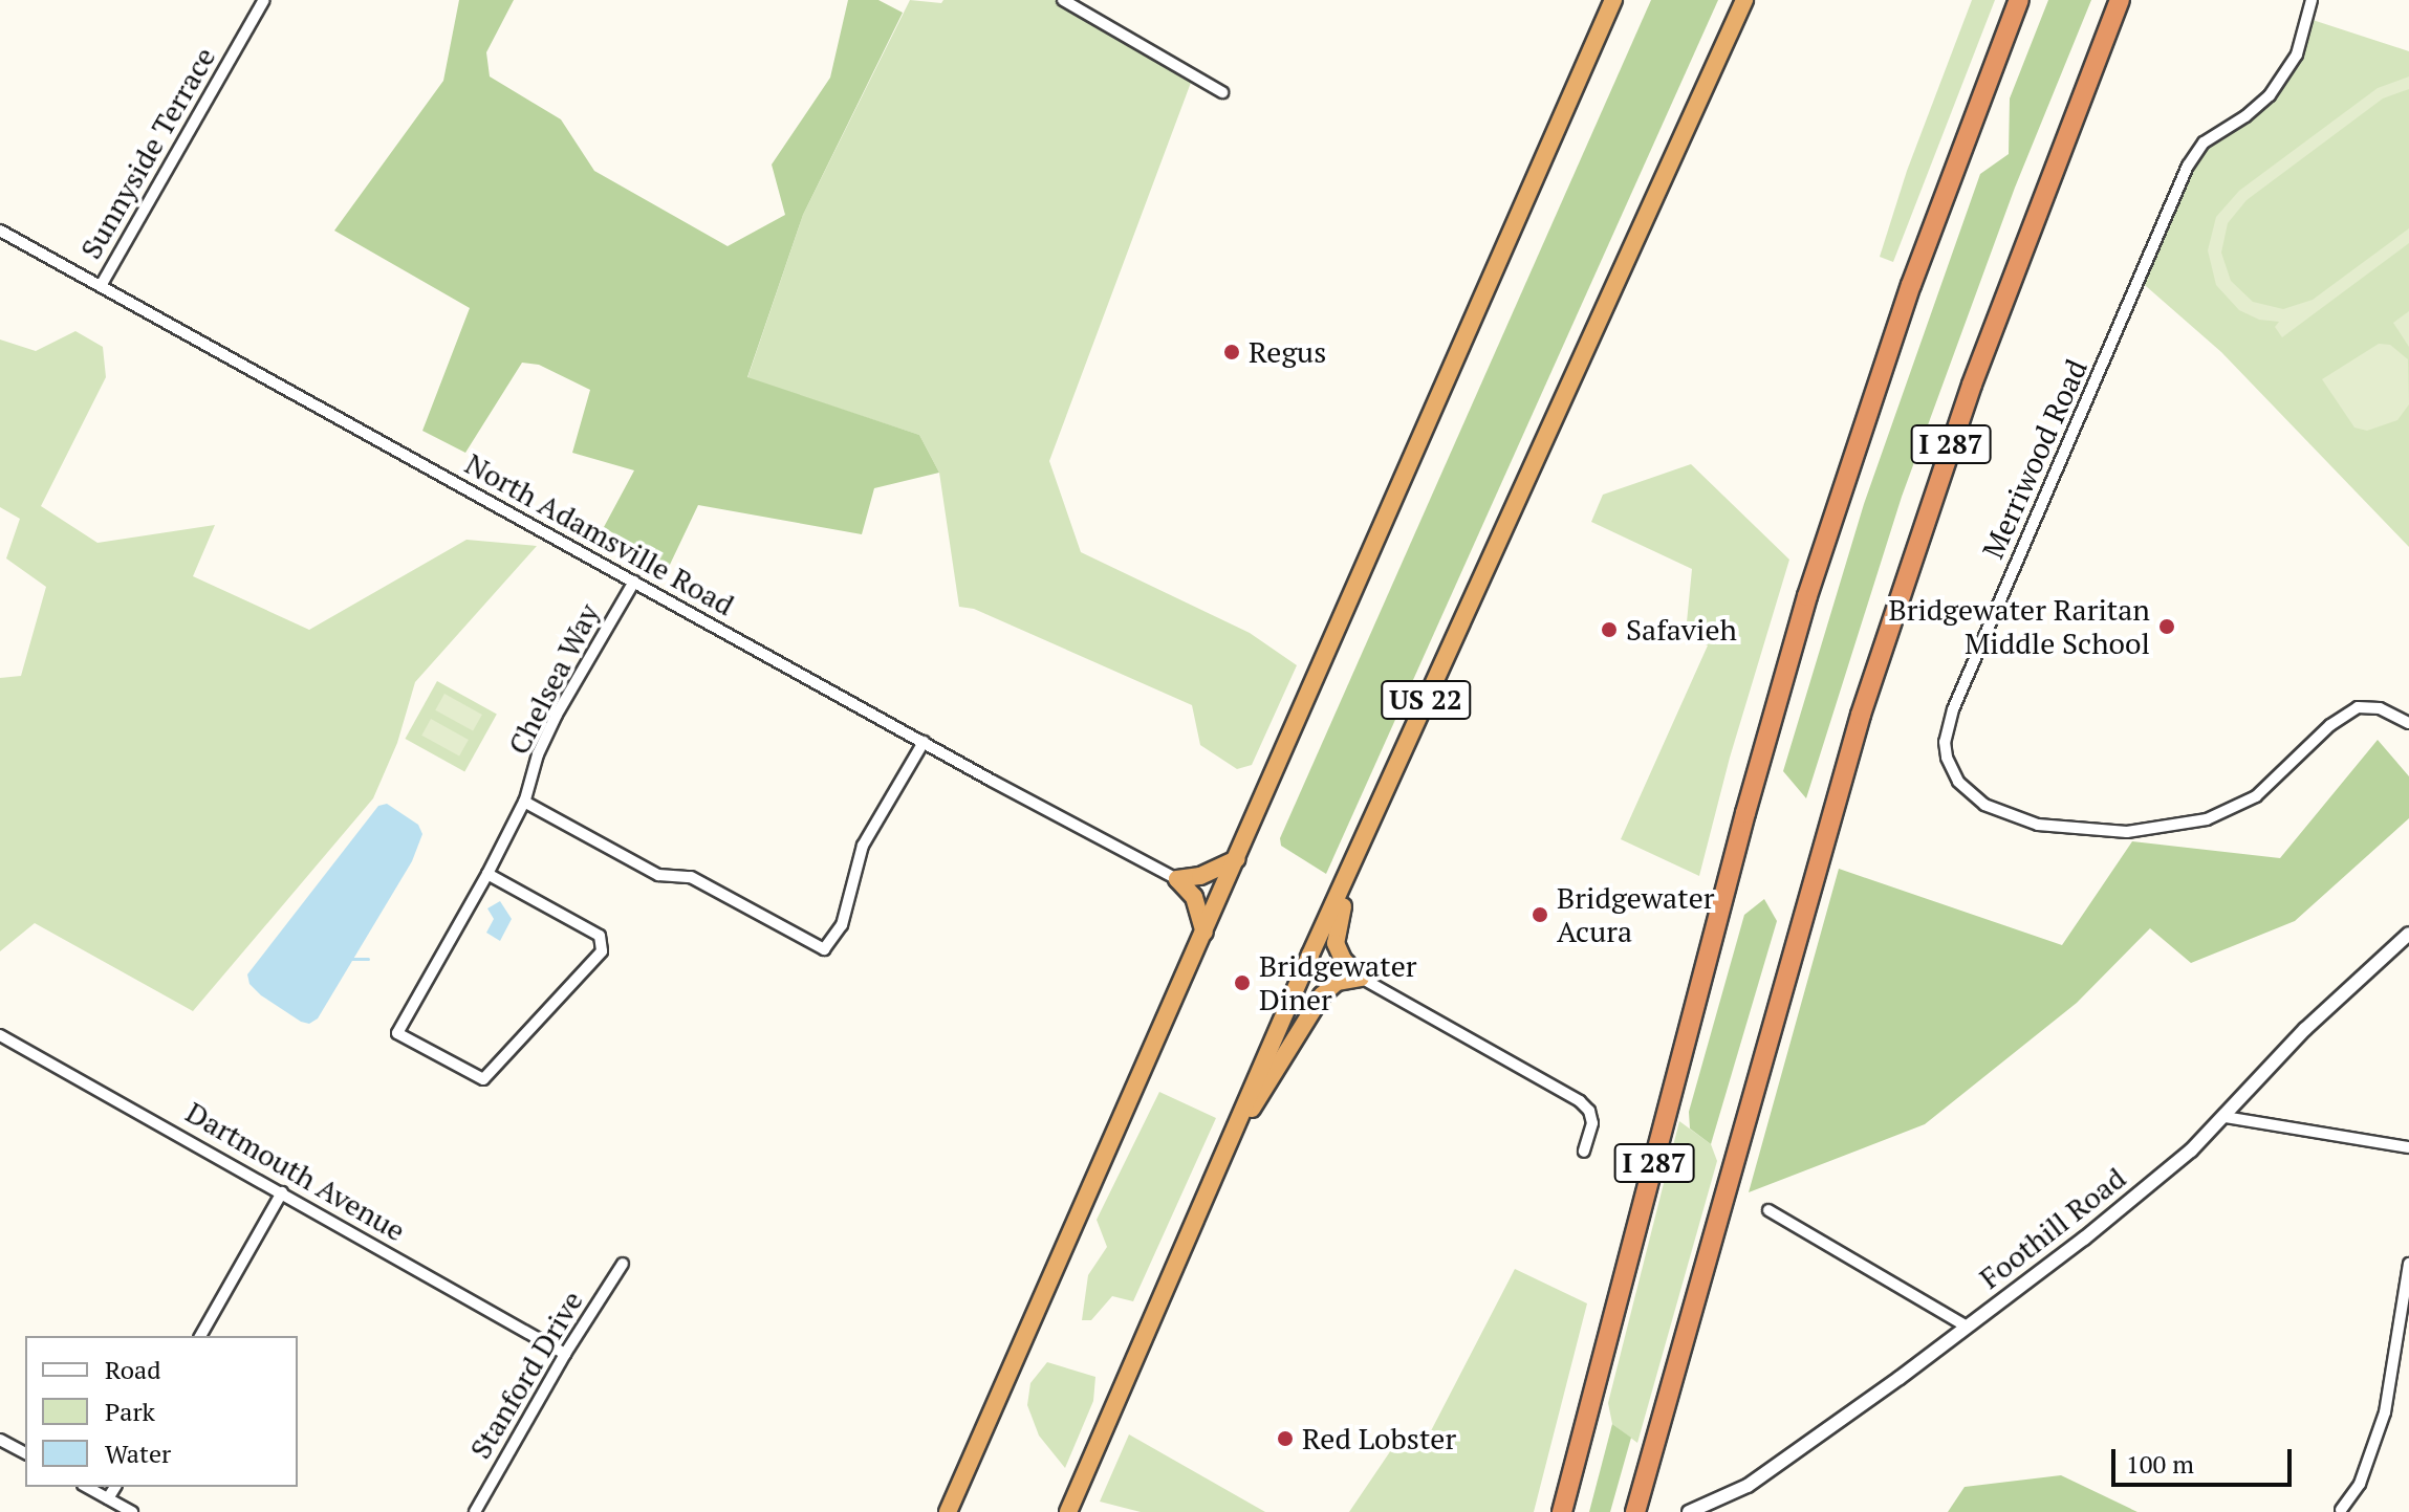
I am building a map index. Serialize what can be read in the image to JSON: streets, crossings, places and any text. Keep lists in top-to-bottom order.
{
  "streets": {
    "highway": ["I 287", "US 22"],
    "street": [
      "Sunnyside Terrace",
      "Merriwood Road",
      "North Adamsville Road",
      "Chelsea Way",
      "Dartmouth Avenue",
      "Foothill Road",
      "Stanford Drive"
    ]
  },
  "crossings": [
    ["Sunnyside Terrace", "North Adamsville Road"],
    ["North Adamsville Road", "Chelsea Way"],
    ["Dartmouth Avenue", "Stanford Drive"]
  ],
  "places": [
    "Regus",
    "Bridgewater Raritan Middle School",
    "Safavieh",
    "Bridgewater Acura",
    "Bridgewater Diner",
    "Red Lobster"
  ],
  "legend": ["Road", "Park", "Water"],
  "scale_bar": "100 m"
}
